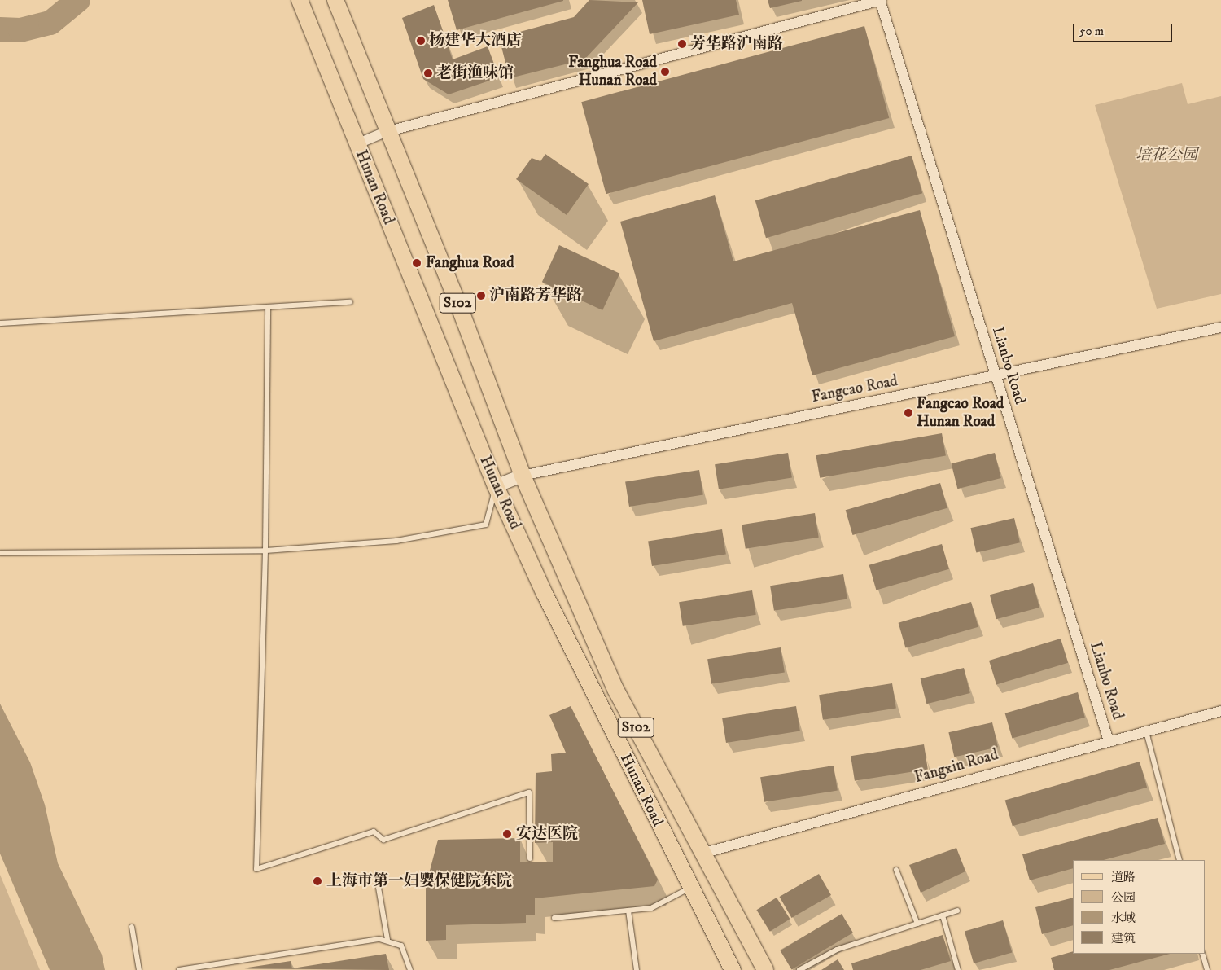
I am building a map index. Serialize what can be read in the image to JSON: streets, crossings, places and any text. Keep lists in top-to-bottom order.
{
  "streets": {
    "main road": ["Hunan Road", "S102"],
    "street": ["Lianbo Road", "Fangcao Road", "Fangxin Road"]
  },
  "crossings": [
    ["Hunan Road", "Fangcao Road"],
    ["Hunan Road", "Fangxin Road"],
    ["Lianbo Road", "Fangcao Road"],
    ["Lianbo Road", "Fangxin Road"]
  ],
  "parks": ["培花公园"],
  "places": [
    "杨建华大酒店",
    "芳华路沪南路",
    "Fanghua Road Hunan Road",
    "老街渔味馆",
    "Fanghua Road",
    "沪南路芳华路",
    "Fangcao Road Hunan Road",
    "安达医院",
    "上海市第一妇婴保健院东院"
  ],
  "legend": [
    "道路",
    "公园",
    "水域",
    "建筑"
  ],
  "scale_bar": "50 m"
}
